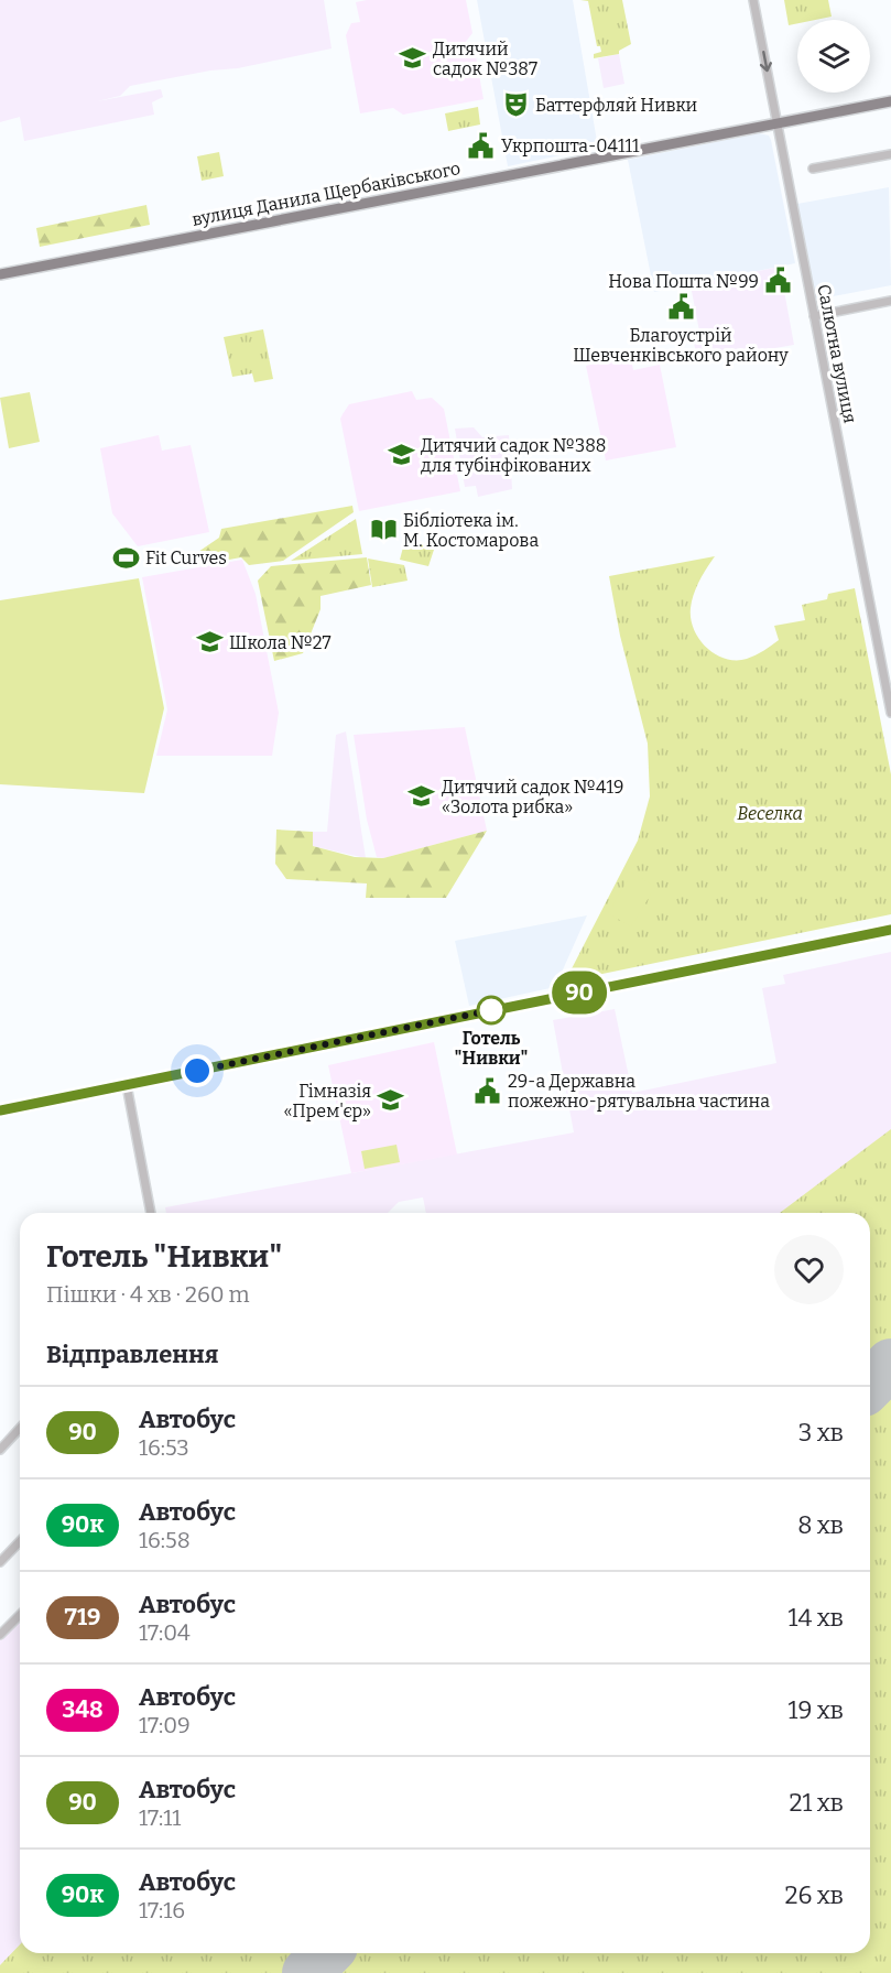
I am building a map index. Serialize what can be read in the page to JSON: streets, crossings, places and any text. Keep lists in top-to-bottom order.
{
  "streets": {
    "main road": ["вулиця Данила Щербаківського"],
    "street": ["Салютна вулиця"]
  },
  "crossings": [
    ["вулиця Данила Щербаківського", "Салютна вулиця"]
  ],
  "parks": ["Веселка"],
  "places": {
    "school or university": [
      "Дитячий садок №387",
      "Дитячий садок №388 для тубінфікованих",
      "Школа №27",
      "Дитячий садок №419 «Золота рибка»",
      "Гімназія «Прем'єр»"
    ],
    "theatre": ["Баттерфляй Нивки"],
    "public building": [
      "Укрпошта-04111",
      "Нова Пошта №99",
      "Благоустрій Шевченківського району",
      "29-а Державна пожежно-рятувальна частина"
    ],
    "library": ["Бібліотека ім. М. Костомарова"],
    "sports": ["Fit Curves"],
    "other": ["Готель \"Нивки\""]
  },
  "lines": ["bus line 90"],
  "page": {
    "on_map": "90",
    "heading": [
      ["Готель \"Нивки\"", "Пішки · 4 хв · 260 m"],
      "Відправлення"
    ],
    "list": [
      {
        "mark": "90",
        "name": "Автобус",
        "note": "16:53",
        "value": "3 хв"
      },
      {
        "mark": "90к",
        "name": "Автобус",
        "note": "16:58",
        "value": "8 хв"
      },
      {
        "mark": "719",
        "name": "Автобус",
        "note": "17:04",
        "value": "14 хв"
      },
      {
        "mark": "348",
        "name": "Автобус",
        "note": "17:09",
        "value": "19 хв"
      },
      {
        "mark": "90",
        "name": "Автобус",
        "note": "17:11",
        "value": "21 хв"
      },
      {
        "mark": "90к",
        "name": "Автобус",
        "note": "17:16",
        "value": "26 хв"
      }
    ]
  }
}
